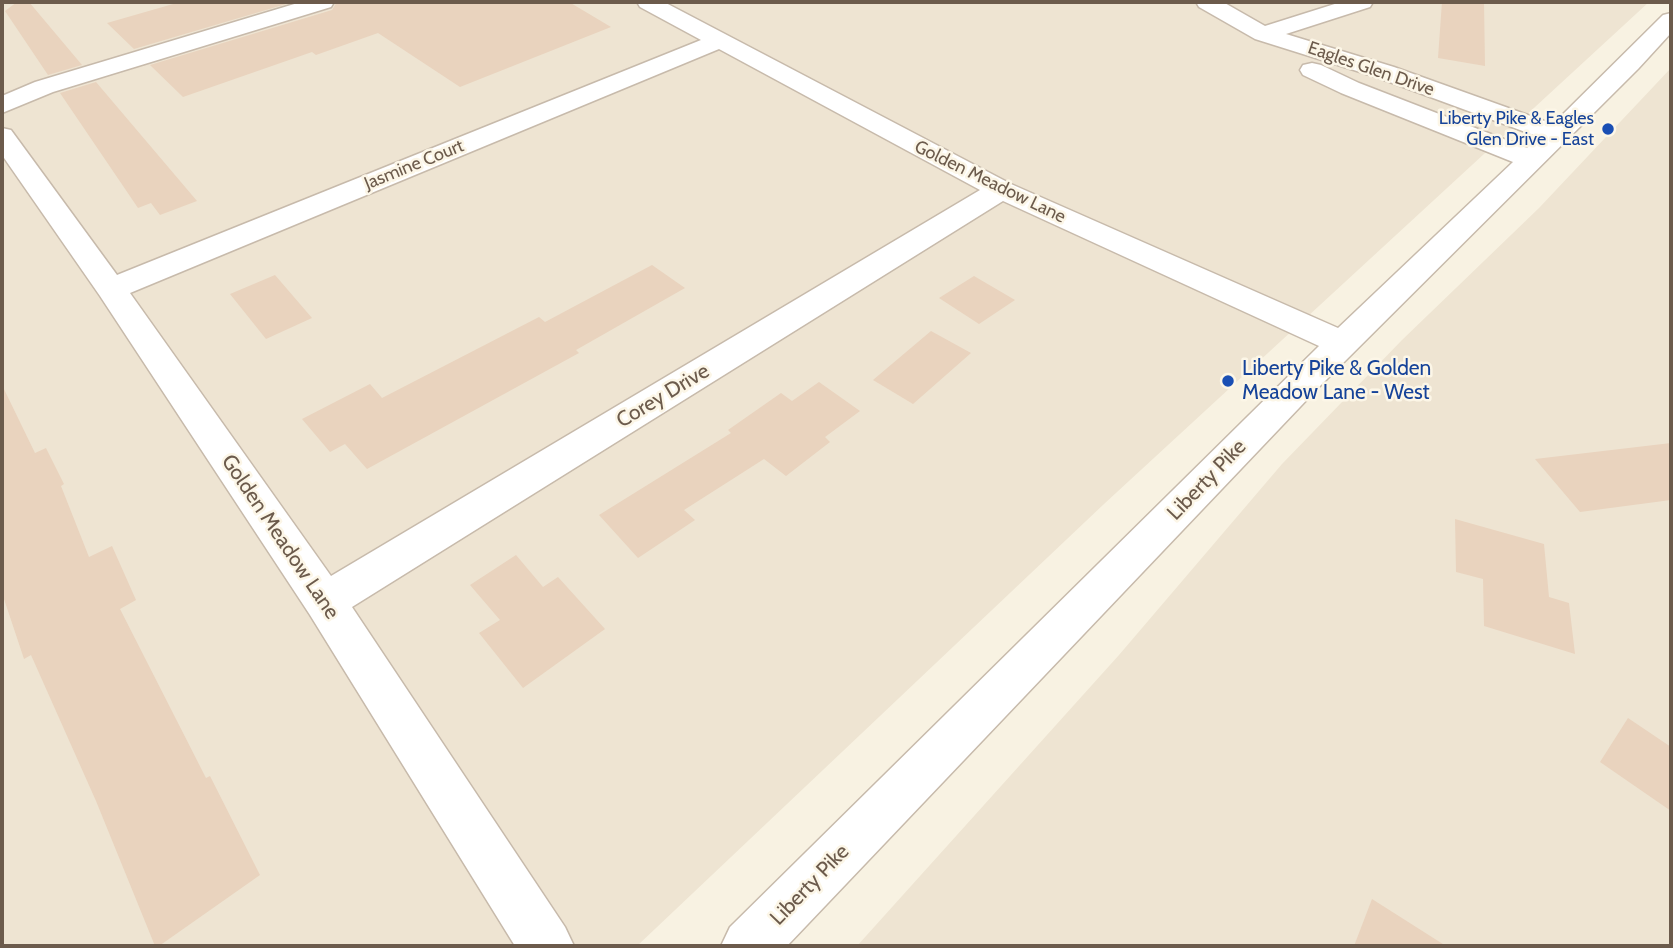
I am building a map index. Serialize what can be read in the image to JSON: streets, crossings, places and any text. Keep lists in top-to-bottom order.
{
  "streets": {
    "street": [
      "Eagles Glen Drive",
      "Jasmine Court",
      "Golden Meadow Lane",
      "Corey Drive",
      "Liberty Pike"
    ]
  },
  "crossings": [
    ["Eagles Glen Drive", "Liberty Pike"],
    ["Jasmine Court", "Golden Meadow Lane"],
    ["Golden Meadow Lane", "Corey Drive"],
    ["Golden Meadow Lane", "Liberty Pike"]
  ],
  "places": ["Liberty Pike & Eagles Glen Drive - East", "Liberty Pike & Golden Meadow Lane - West"]
}
